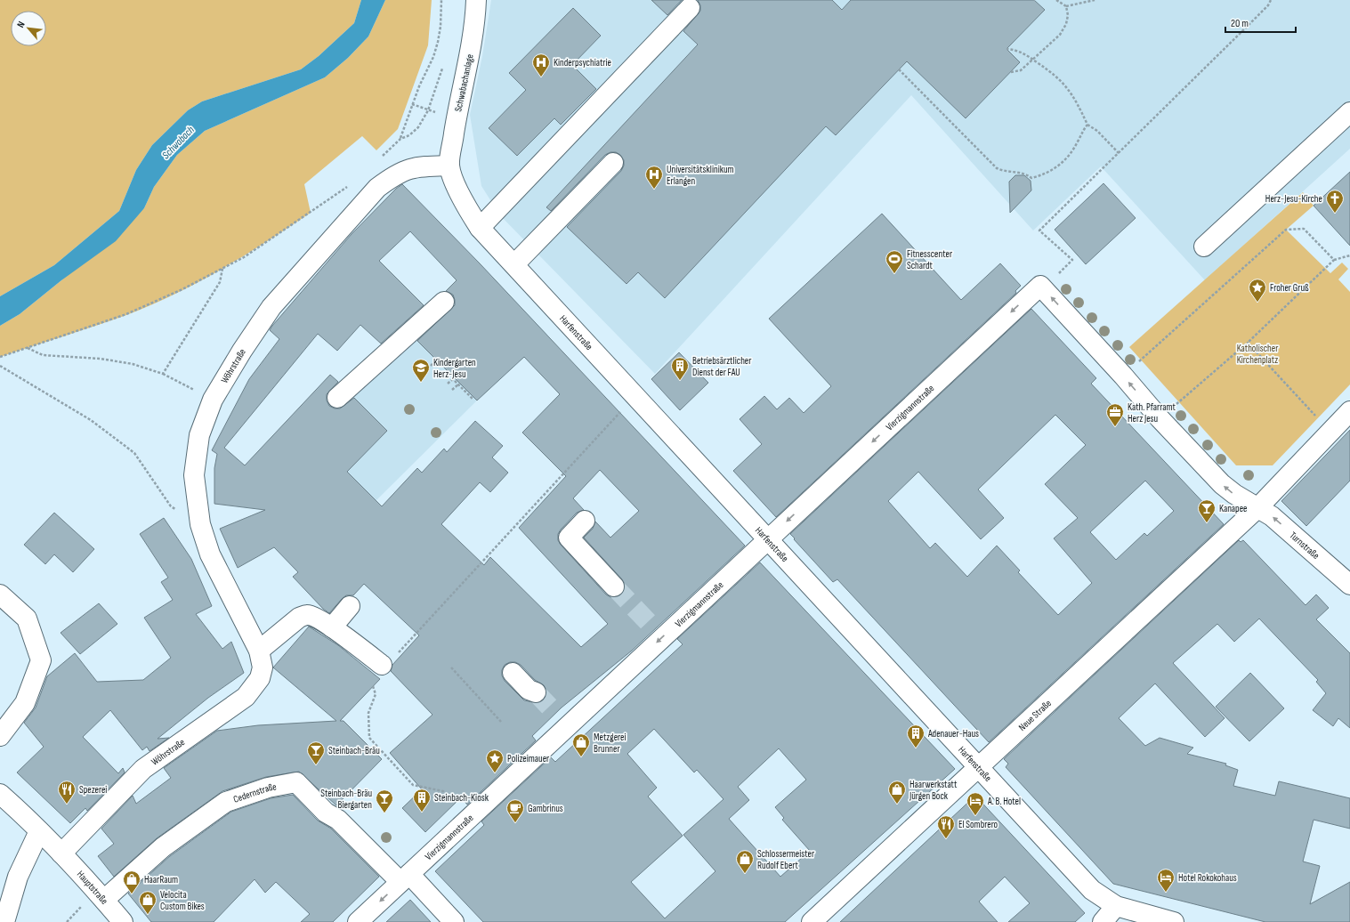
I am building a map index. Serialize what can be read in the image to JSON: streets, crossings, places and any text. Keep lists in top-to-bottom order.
{
  "streets": {
    "street": [
      "Schwabachanlage",
      "Harfenstraße",
      "Wöhrstraße",
      "Vierzigmannstraße",
      "Turnstraße",
      "Neue Straße",
      "Cedernstraße",
      "Hauptstraße"
    ]
  },
  "crossings": [
    ["Schwabachanlage", "Harfenstraße"],
    ["Schwabachanlage", "Wöhrstraße"],
    ["Harfenstraße", "Wöhrstraße"],
    ["Harfenstraße", "Vierzigmannstraße"],
    ["Harfenstraße", "Neue Straße"],
    ["Wöhrstraße", "Hauptstraße"],
    ["Vierzigmannstraße", "Cedernstraße"],
    ["Turnstraße", "Neue Straße"],
    ["Cedernstraße", "Hauptstraße"]
  ],
  "one_way": ["Vierzigmannstraße", "Turnstraße"],
  "water": ["Schwabach"],
  "parks": ["Katholischer Kirchenplatz"],
  "places": {
    "hospital": ["Kinderpsychiatrie", "Universitätsklinikum Erlangen"],
    "church": ["Herz-Jesu-Kirche"],
    "sports": ["Fitnesscenter Schardt"],
    "place": ["Froher Gruß", "Polizeimauer"],
    "building": ["Betriebsärztlicher Dienst der FAU", "Adenauer-Haus", "Steinbach-Kiosk"],
    "school or university": ["Kindergarten Herz-Jesu"],
    "office": ["Kath. Pfarramt Herz Jesu"],
    "bar": ["Kanapee", "Steinbach-Bräu", "Steinbach-Bräu Biergarten"],
    "shop": [
      "Metzgerei Brunner",
      "Haarwerkstatt Jürgen Bock",
      "Schlossermeister Rudolf Ebert",
      "HaarRaum",
      "Velocita Custom Bikes"
    ],
    "restaurant": ["Spezerei", "El Sombrero"],
    "hotel": ["A. B. Hotel", "Hotel Rokokohaus"],
    "cafe": ["Gambrinus"]
  },
  "scale_bar": "20 m",
  "north": "top left"
}
